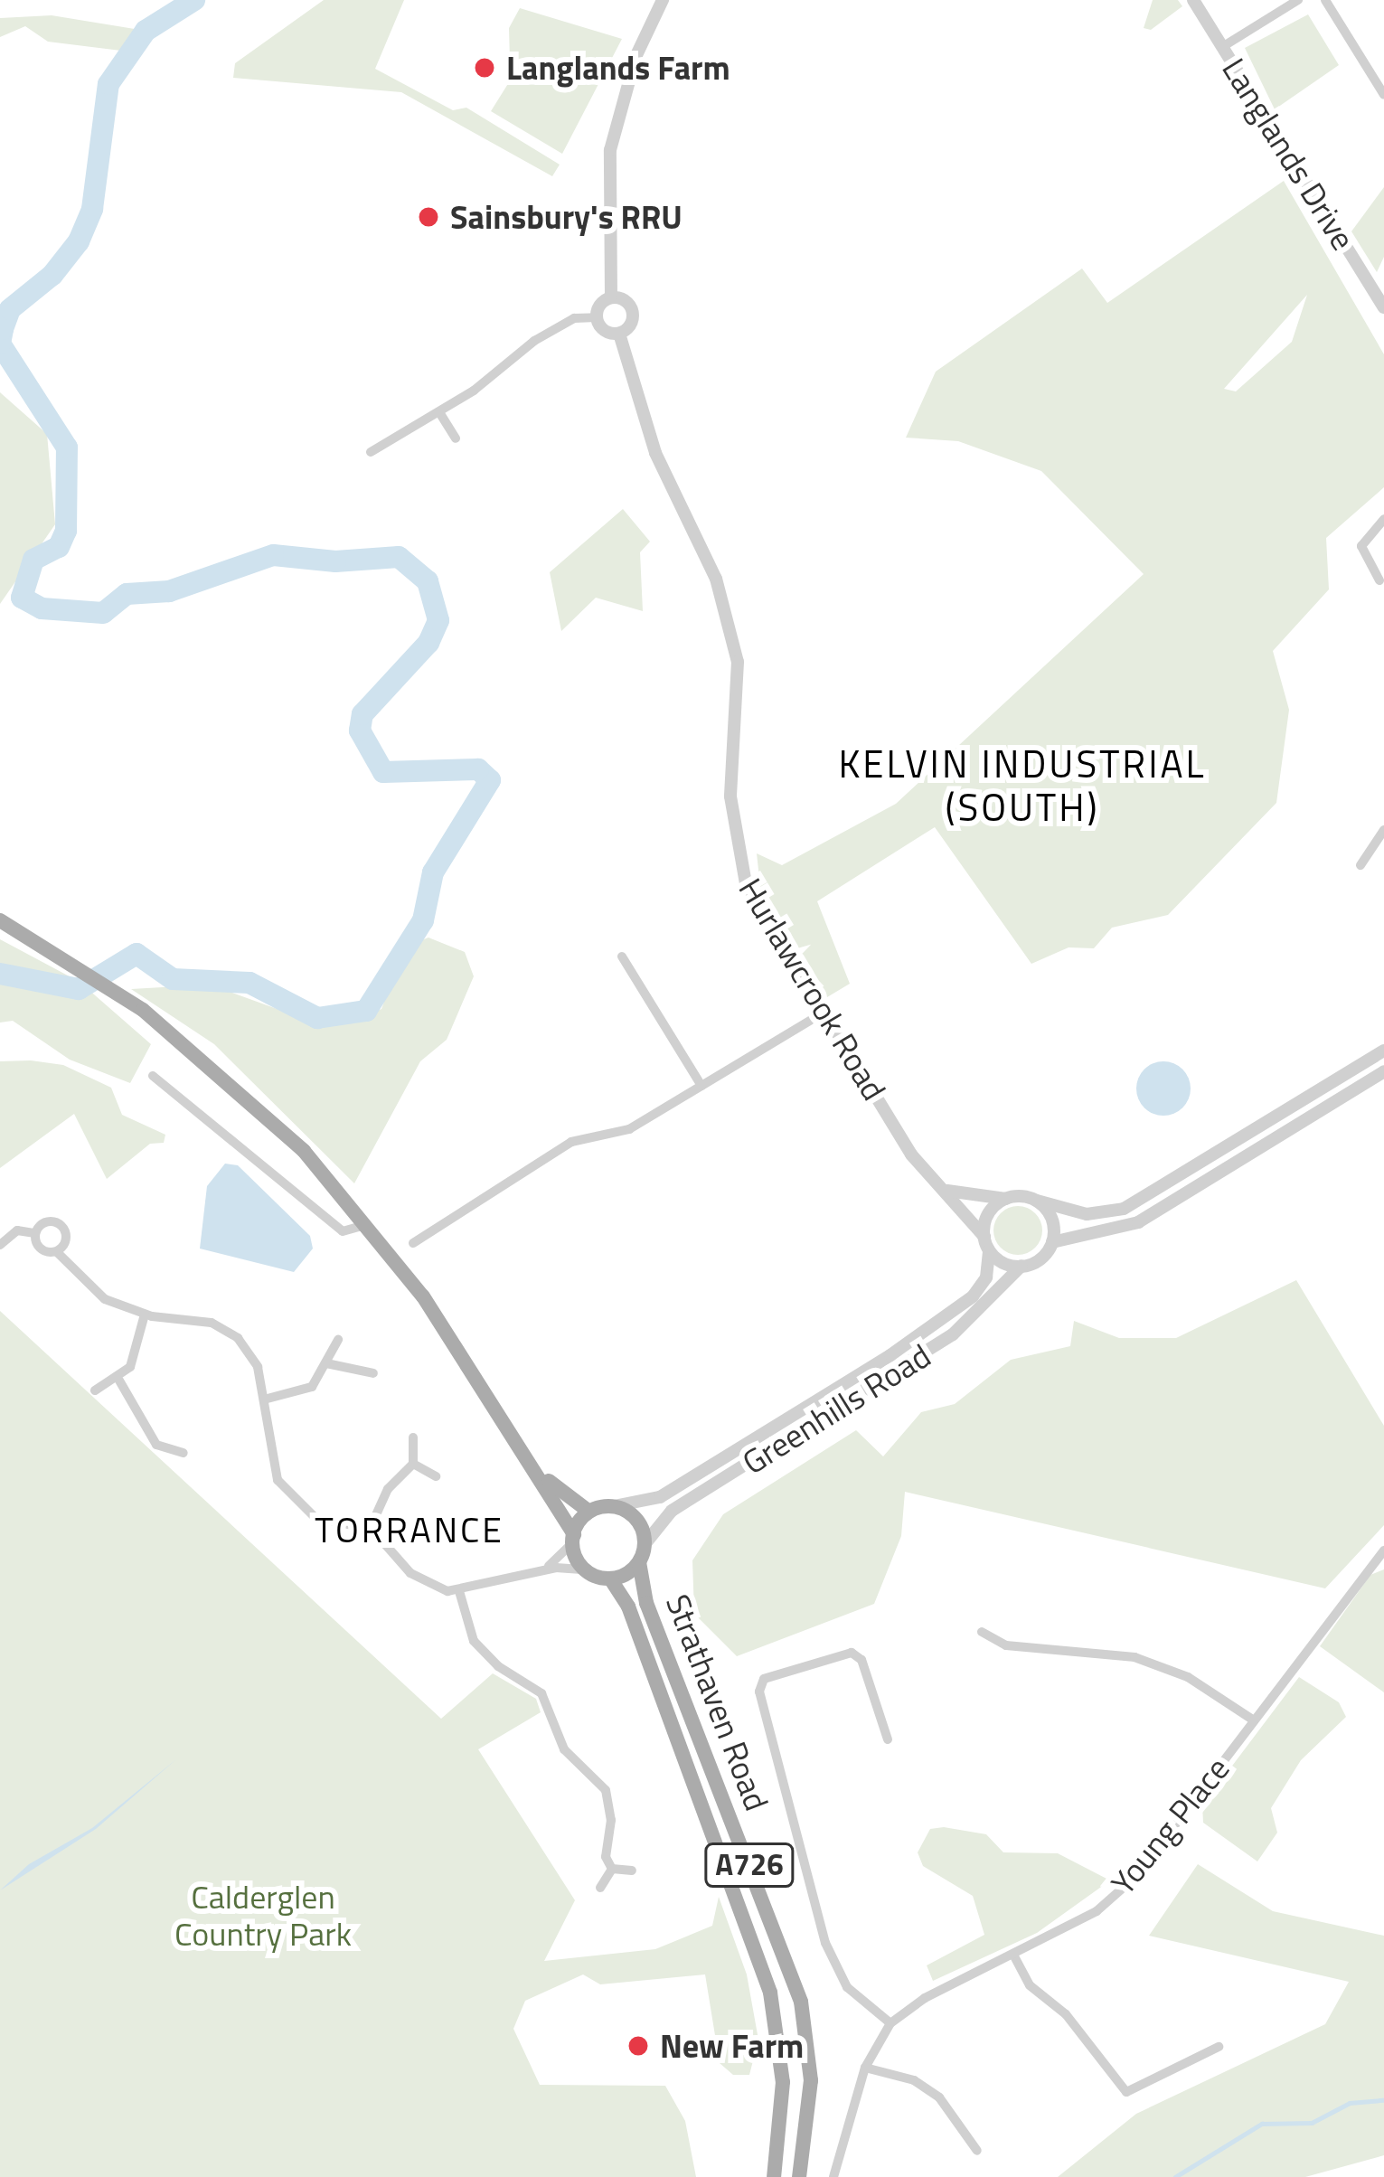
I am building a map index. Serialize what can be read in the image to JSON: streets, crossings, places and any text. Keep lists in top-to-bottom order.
{
  "streets": {
    "main road": ["Strathaven Road", "A726"],
    "street": [
      "Langlands Drive",
      "Hurlawcrook Road",
      "Greenhills Road",
      "Young Place"
    ]
  },
  "crossings": [
    ["Hurlawcrook Road", "Greenhills Road"],
    ["Greenhills Road", "Strathaven Road"],
    ["Greenhills Road", "A726"],
    ["Strathaven Road", "A726"]
  ],
  "districts": ["KELVIN INDUSTRIAL (SOUTH)", "TORRANCE"],
  "parks": ["Calderglen Country Park"],
  "places": ["Langlands Farm", "Sainsbury's RRU", "New Farm"]
}
